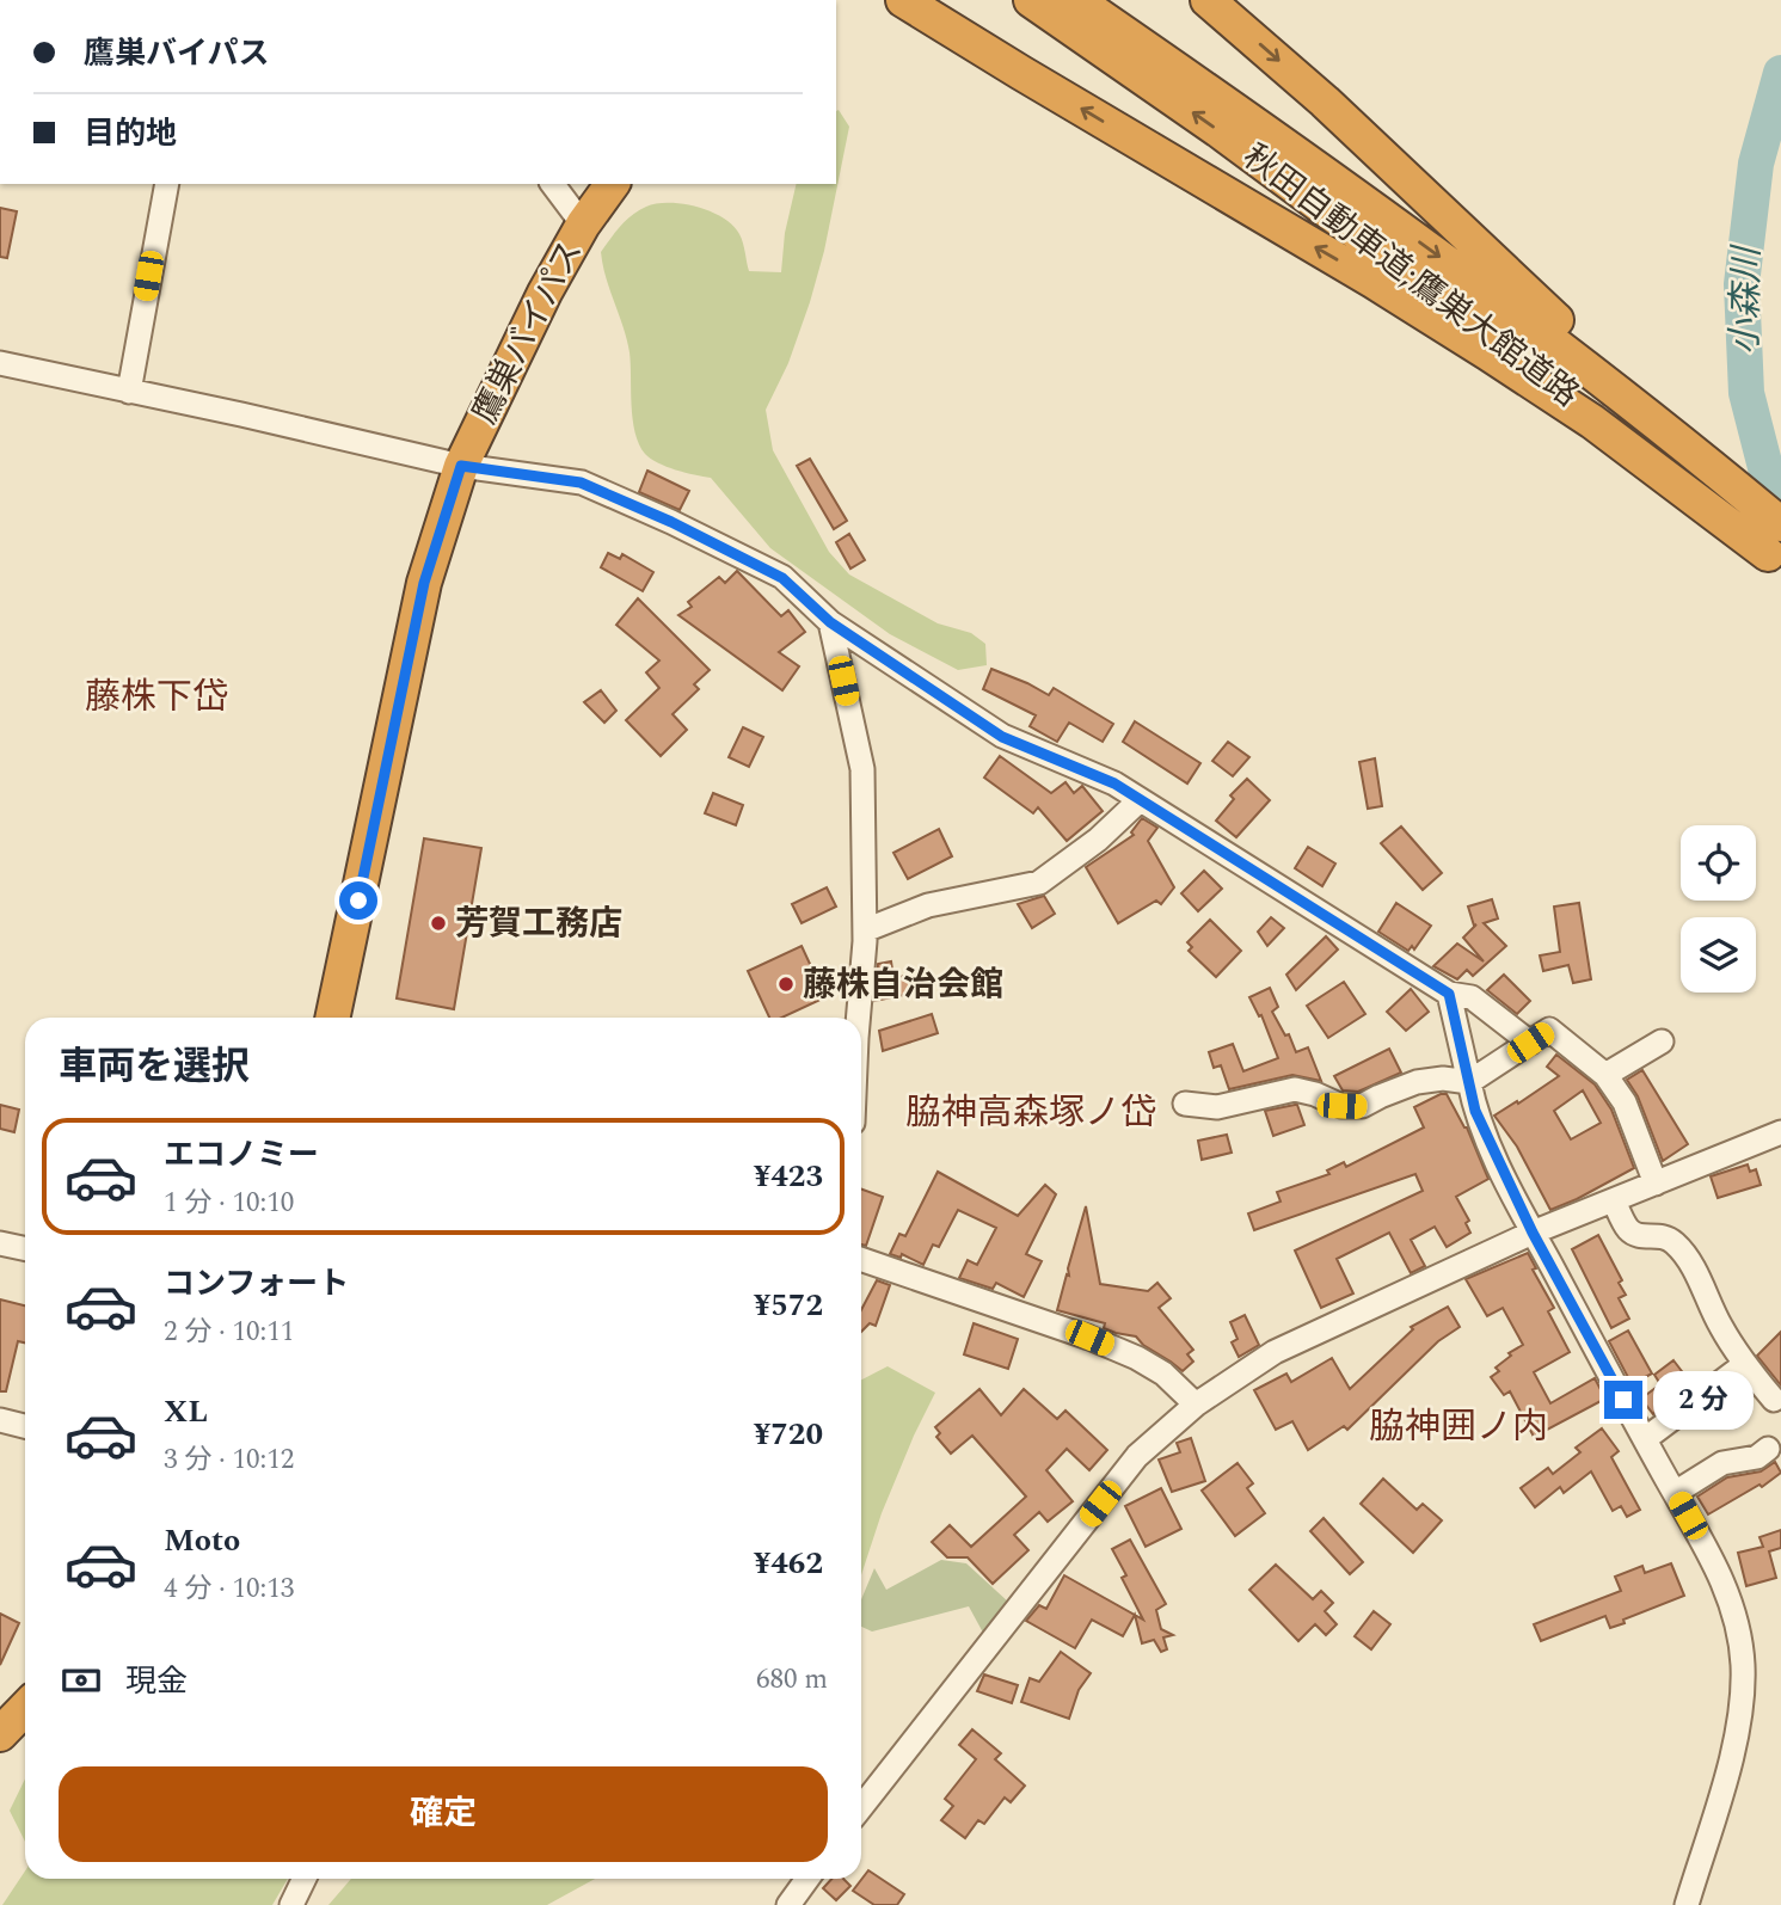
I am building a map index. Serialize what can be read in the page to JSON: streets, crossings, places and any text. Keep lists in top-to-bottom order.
{
  "streets": {
    "highway": ["秋田自動車道;鷹巣大館道路", "鷹巣バイパス"]
  },
  "districts": ["藤株下岱", "脇神高森塚ノ岱", "脇神囲ノ内"],
  "water": ["小森川"],
  "places": ["芳賀工務店", "藤株自治会館"],
  "page": {
    "banner": ["鷹巣バイパス", "目的地"],
    "heading": "車両を選択",
    "list": [
      {
        "name": "エコノミー",
        "note": "1 分 · 10:10",
        "value": "¥423"
      },
      {
        "name": "コンフォート",
        "note": "2 分 · 10:11",
        "value": "¥572"
      },
      {
        "name": "XL",
        "note": "3 分 · 10:12",
        "value": "¥720"
      },
      {
        "name": "Moto",
        "note": "4 分 · 10:13",
        "value": "¥462"
      }
    ],
    "bubble": "2 分",
    "pay": ["現金", "680 m"],
    "buttons": "確定"
  }
}
